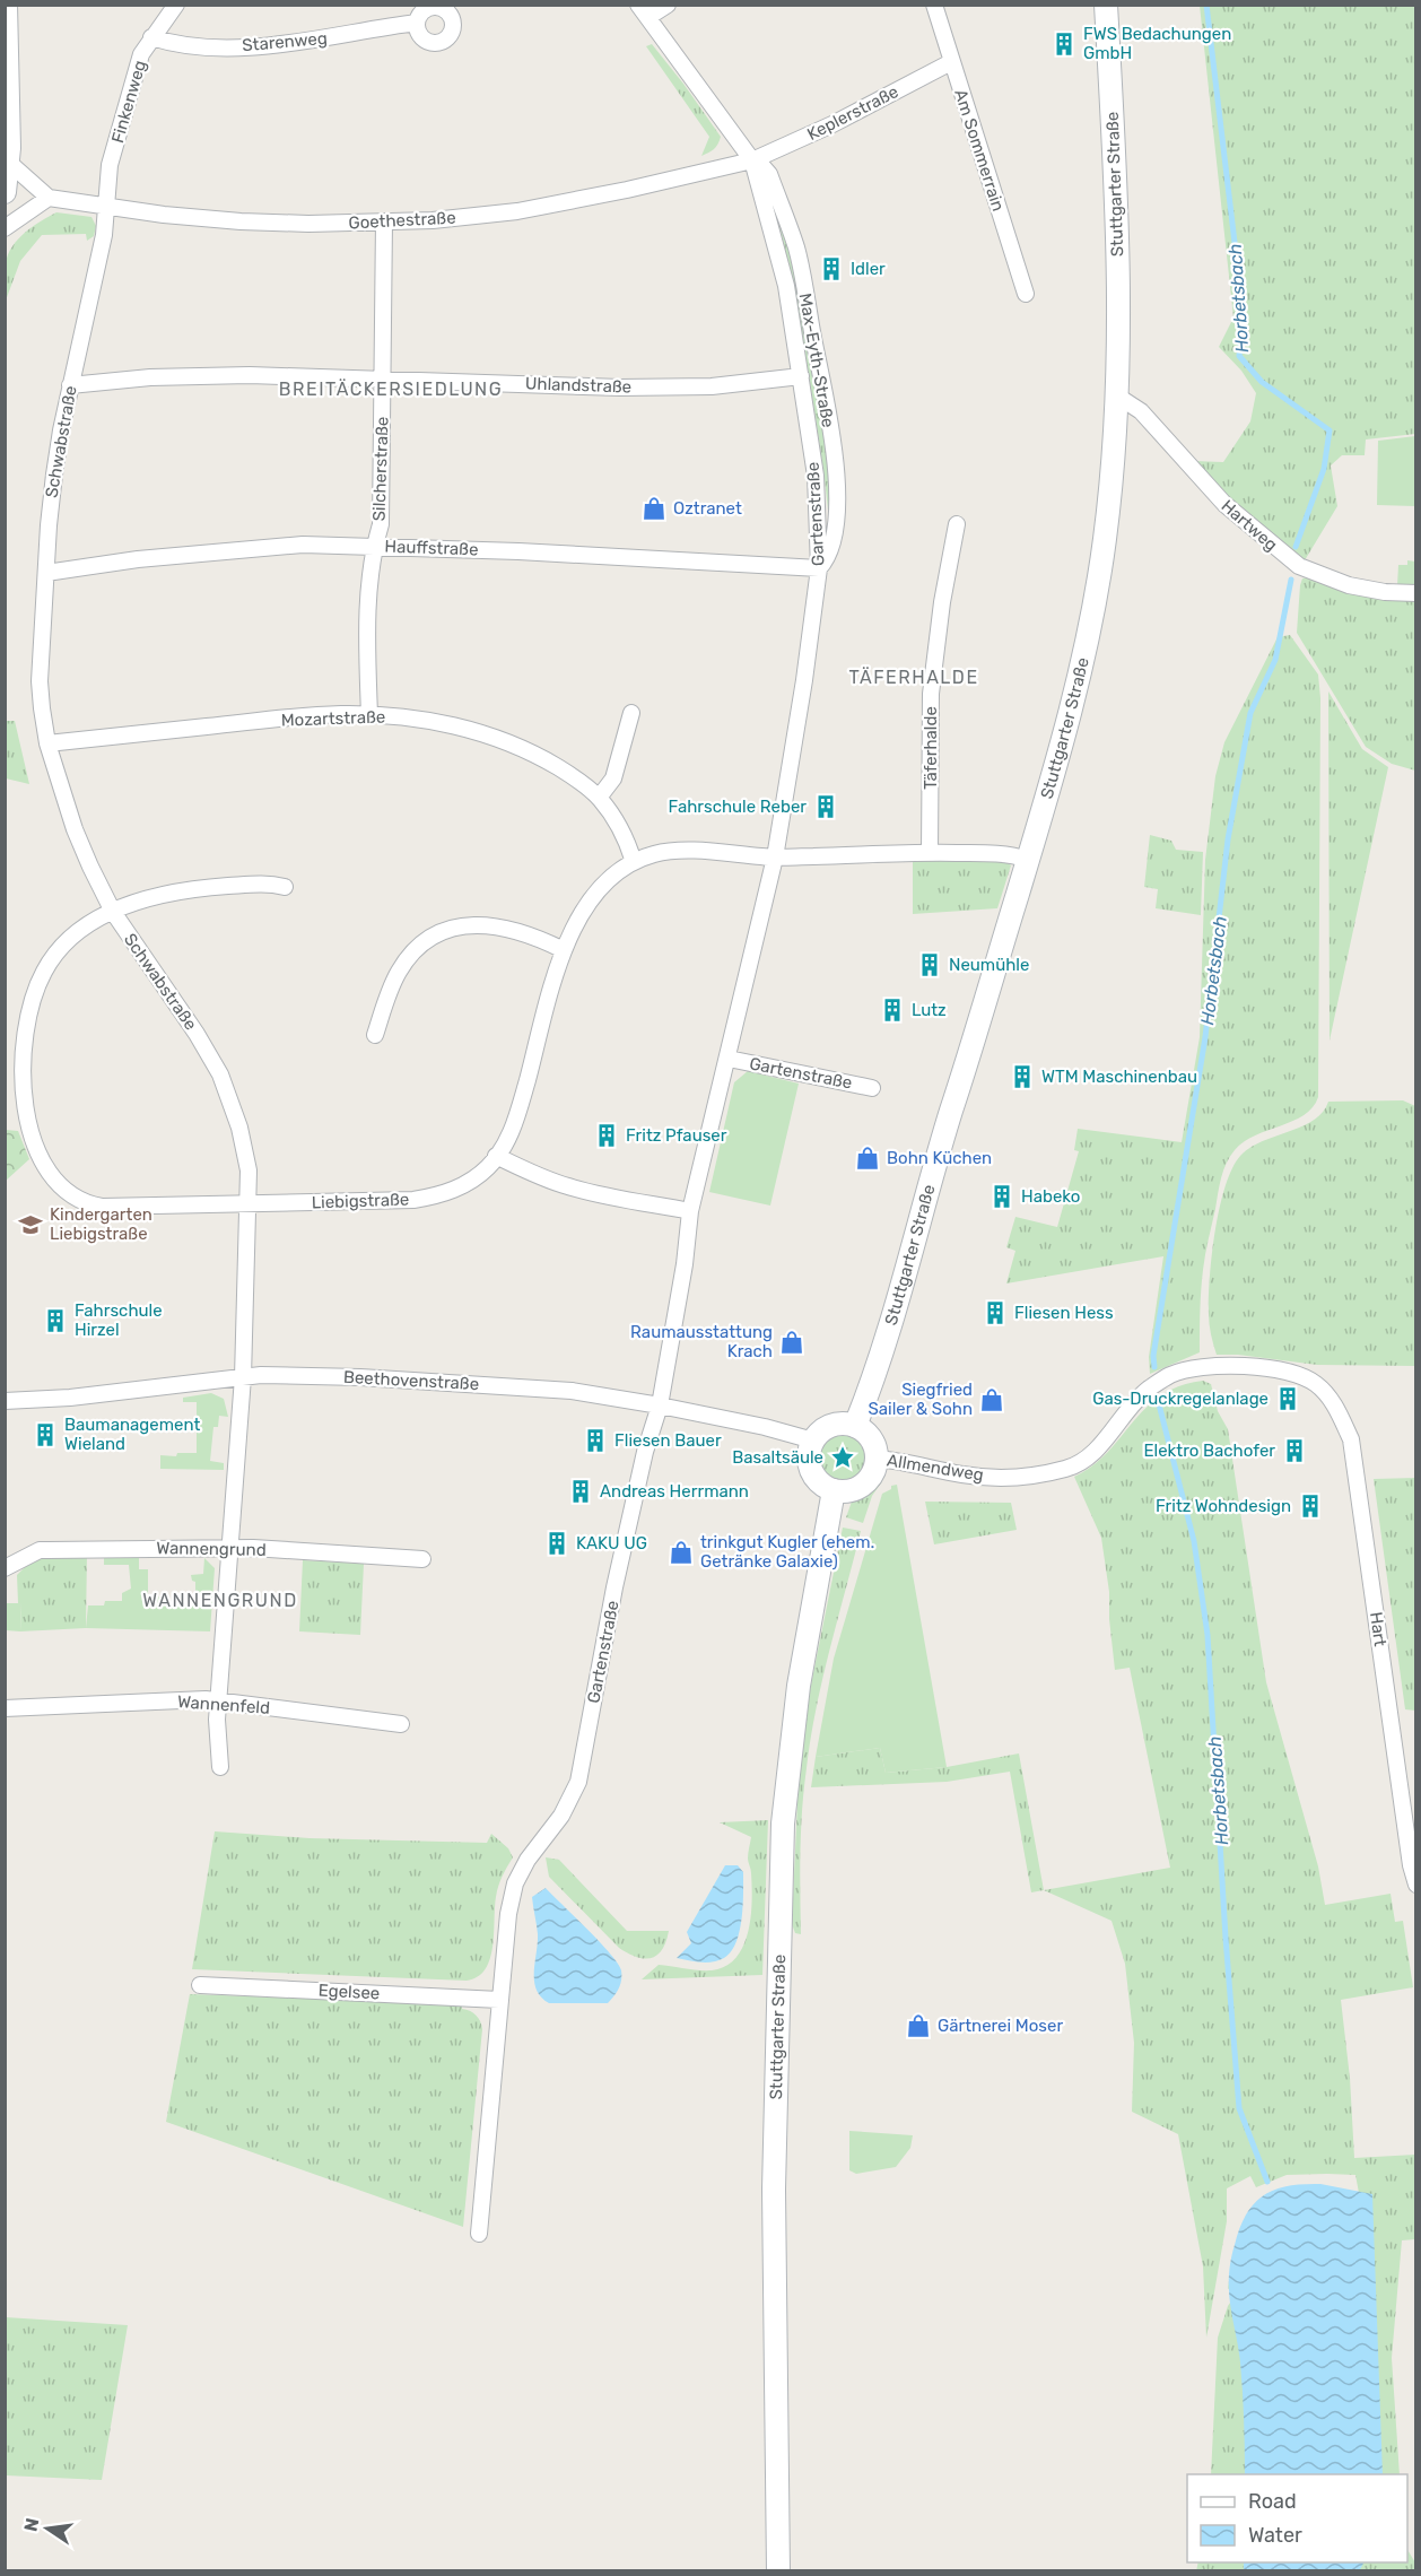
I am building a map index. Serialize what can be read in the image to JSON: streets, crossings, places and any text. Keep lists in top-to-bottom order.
{
  "streets": {
    "street": [
      "Starenweg",
      "Finkenweg",
      "Keplerstraße",
      "Am Sommerrain",
      "Stuttgarter Straße",
      "Goethestraße",
      "Max-Eyth-Straße",
      "Uhlandstraße",
      "Schwabstraße",
      "Silcherstraße",
      "Gartenstraße",
      "Hartweg",
      "Hauffstraße",
      "Mozartstraße",
      "Täferhalde",
      "Liebigstraße",
      "Beethovenstraße",
      "Allmendweg",
      "Wannengrund",
      "Hart",
      "Wannenfeld",
      "Egelsee"
    ]
  },
  "crossings": [
    ["Starenweg", "Finkenweg"],
    ["Finkenweg", "Goethestraße"],
    ["Finkenweg", "Schwabstraße"],
    ["Keplerstraße", "Am Sommerrain"],
    ["Keplerstraße", "Goethestraße"],
    ["Keplerstraße", "Max-Eyth-Straße"],
    ["Keplerstraße", "Gartenstraße"],
    ["Stuttgarter Straße", "Hartweg"],
    ["Stuttgarter Straße", "Beethovenstraße"],
    ["Stuttgarter Straße", "Allmendweg"],
    ["Goethestraße", "Max-Eyth-Straße"],
    ["Goethestraße", "Schwabstraße"],
    ["Goethestraße", "Silcherstraße"],
    ["Goethestraße", "Gartenstraße"],
    ["Max-Eyth-Straße", "Gartenstraße"],
    ["Max-Eyth-Straße", "Hauffstraße"],
    ["Uhlandstraße", "Schwabstraße"],
    ["Uhlandstraße", "Silcherstraße"],
    ["Uhlandstraße", "Gartenstraße"],
    ["Schwabstraße", "Hauffstraße"],
    ["Schwabstraße", "Mozartstraße"],
    ["Schwabstraße", "Liebigstraße"],
    ["Schwabstraße", "Beethovenstraße"],
    ["Schwabstraße", "Wannengrund"],
    ["Schwabstraße", "Wannenfeld"],
    ["Silcherstraße", "Hauffstraße"],
    ["Silcherstraße", "Mozartstraße"],
    ["Gartenstraße", "Hauffstraße"],
    ["Gartenstraße", "Liebigstraße"],
    ["Gartenstraße", "Beethovenstraße"],
    ["Gartenstraße", "Egelsee"],
    ["Mozartstraße", "Liebigstraße"],
    ["Beethovenstraße", "Allmendweg"],
    ["Allmendweg", "Hart"]
  ],
  "districts": ["BREITÄCKERSIEDLUNG", "TÄFERHALDE", "WANNENGRUND"],
  "water": ["Horbetsbach"],
  "places": {
    "building": [
      "FWS Bedachungen GmbH",
      "Idler",
      "Fahrschule Reber",
      "Neumühle",
      "Lutz",
      "WTM Maschinenbau",
      "Fritz Pfauser",
      "Habeko",
      "Fliesen Hess",
      "Fahrschule Hirzel",
      "Gas-Druckregelanlage",
      "Baumanagement Wieland",
      "Fliesen Bauer",
      "Elektro Bachofer",
      "Andreas Herrmann",
      "Fritz Wohndesign",
      "KAKU UG"
    ],
    "shop": [
      "Oztranet",
      "Bohn Küchen",
      "Raumausstattung Krach",
      "Siegfried Sailer & Sohn",
      "trinkgut Kugler (ehem. Getränke Galaxie)",
      "Gärtnerei Moser"
    ],
    "school or university": ["Kindergarten Liebigstraße"],
    "place": ["Basaltsäule"]
  },
  "legend": ["Road", "Water"],
  "north": "left"
}
